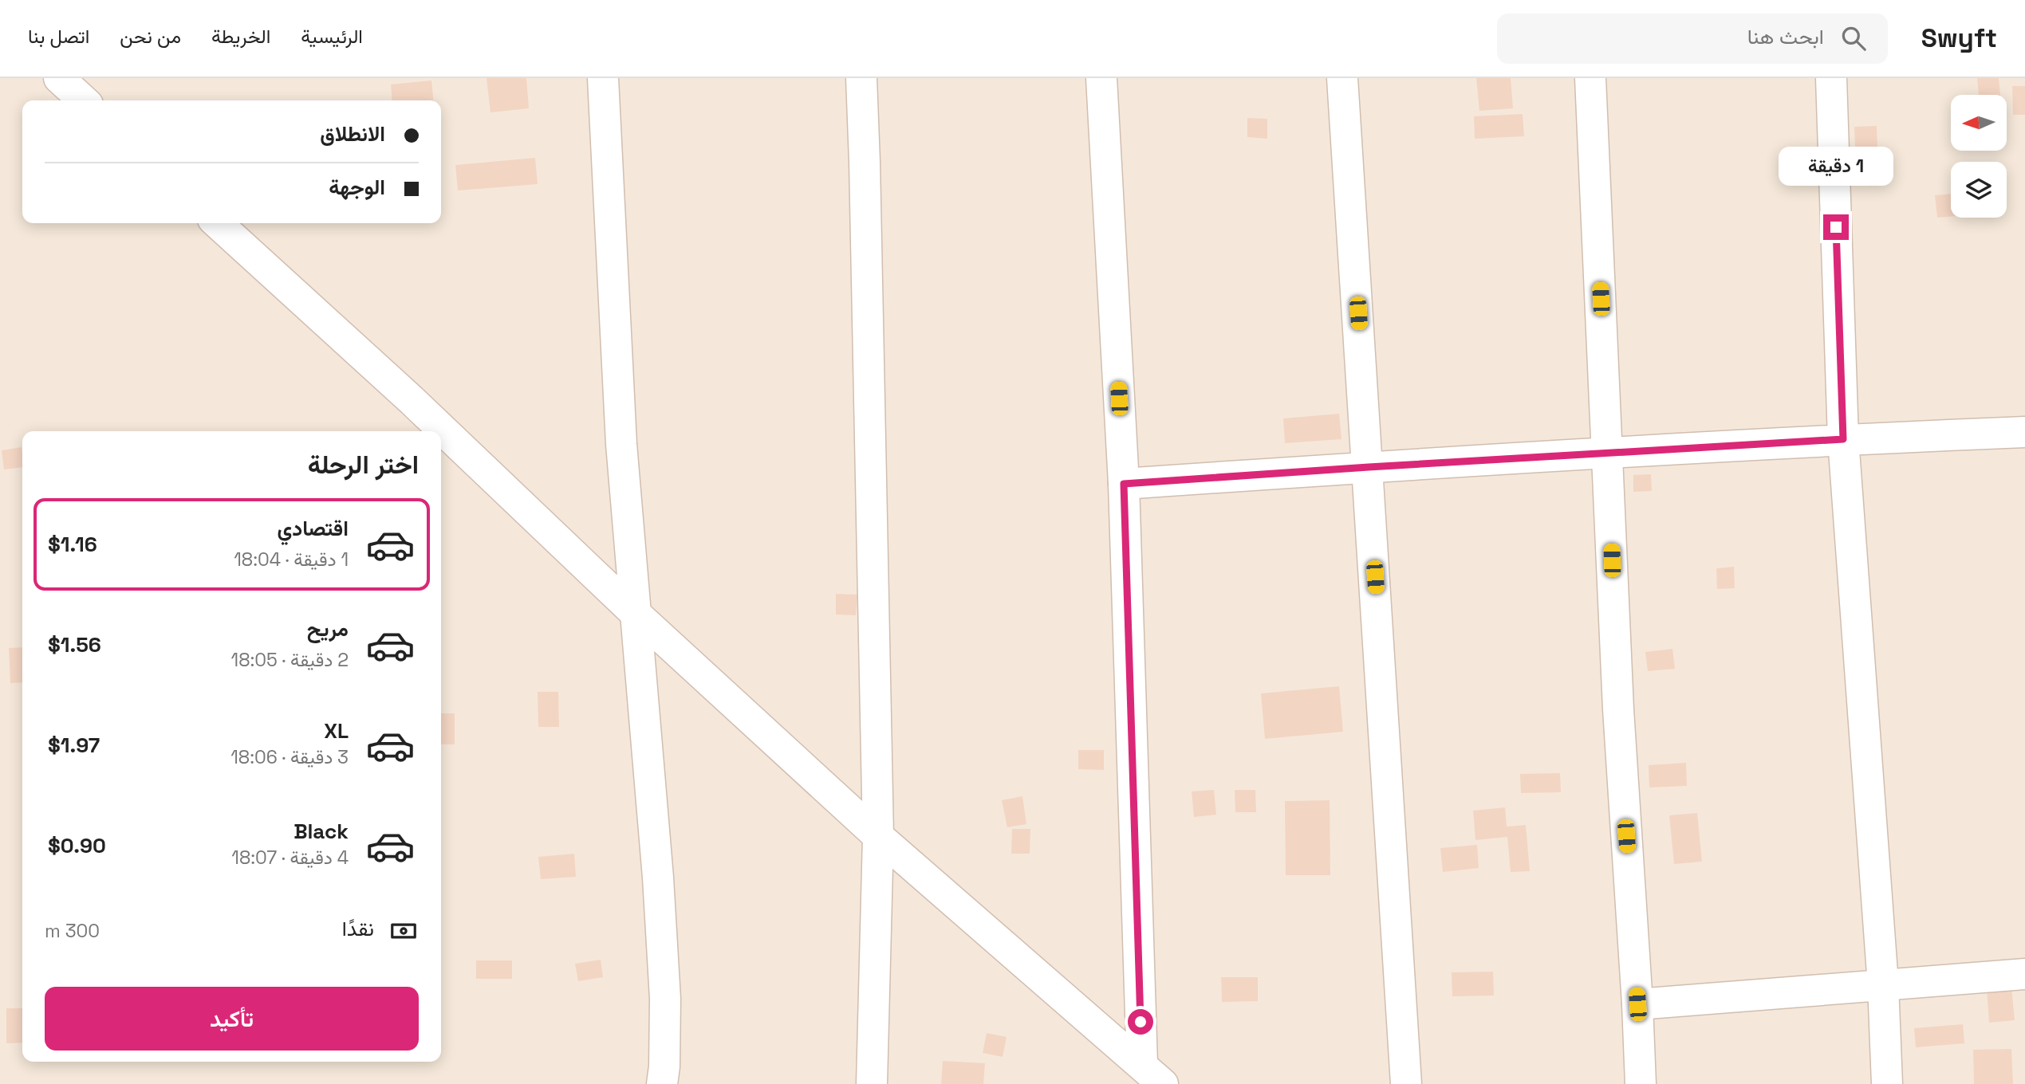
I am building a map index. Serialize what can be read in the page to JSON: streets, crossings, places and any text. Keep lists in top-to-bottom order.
{
  "north": "left",
  "page": {
    "header": "Swyft",
    "search": "ابحث هنا",
    "nav": [
      "الرئيسية",
      "الخريطة",
      "من نحن",
      "اتصل بنا"
    ],
    "banner": ["الانطلاق", "الوجهة"],
    "bubble": "1 دقيقة",
    "heading": "اختر الرحلة",
    "list": [
      {
        "name": "اقتصادي",
        "note": "1 دقيقة · 18:04",
        "value": "$1.16"
      },
      {
        "name": "مريح",
        "note": "2 دقيقة · 18:05",
        "value": "$1.56"
      },
      {
        "name": "XL",
        "note": "3 دقيقة · 18:06",
        "value": "$1.97"
      },
      {
        "name": "Black",
        "note": "4 دقيقة · 18:07",
        "value": "$0.90"
      }
    ],
    "pay": ["نقدًا", "300 m"],
    "buttons": "تأكيد"
  }
}
